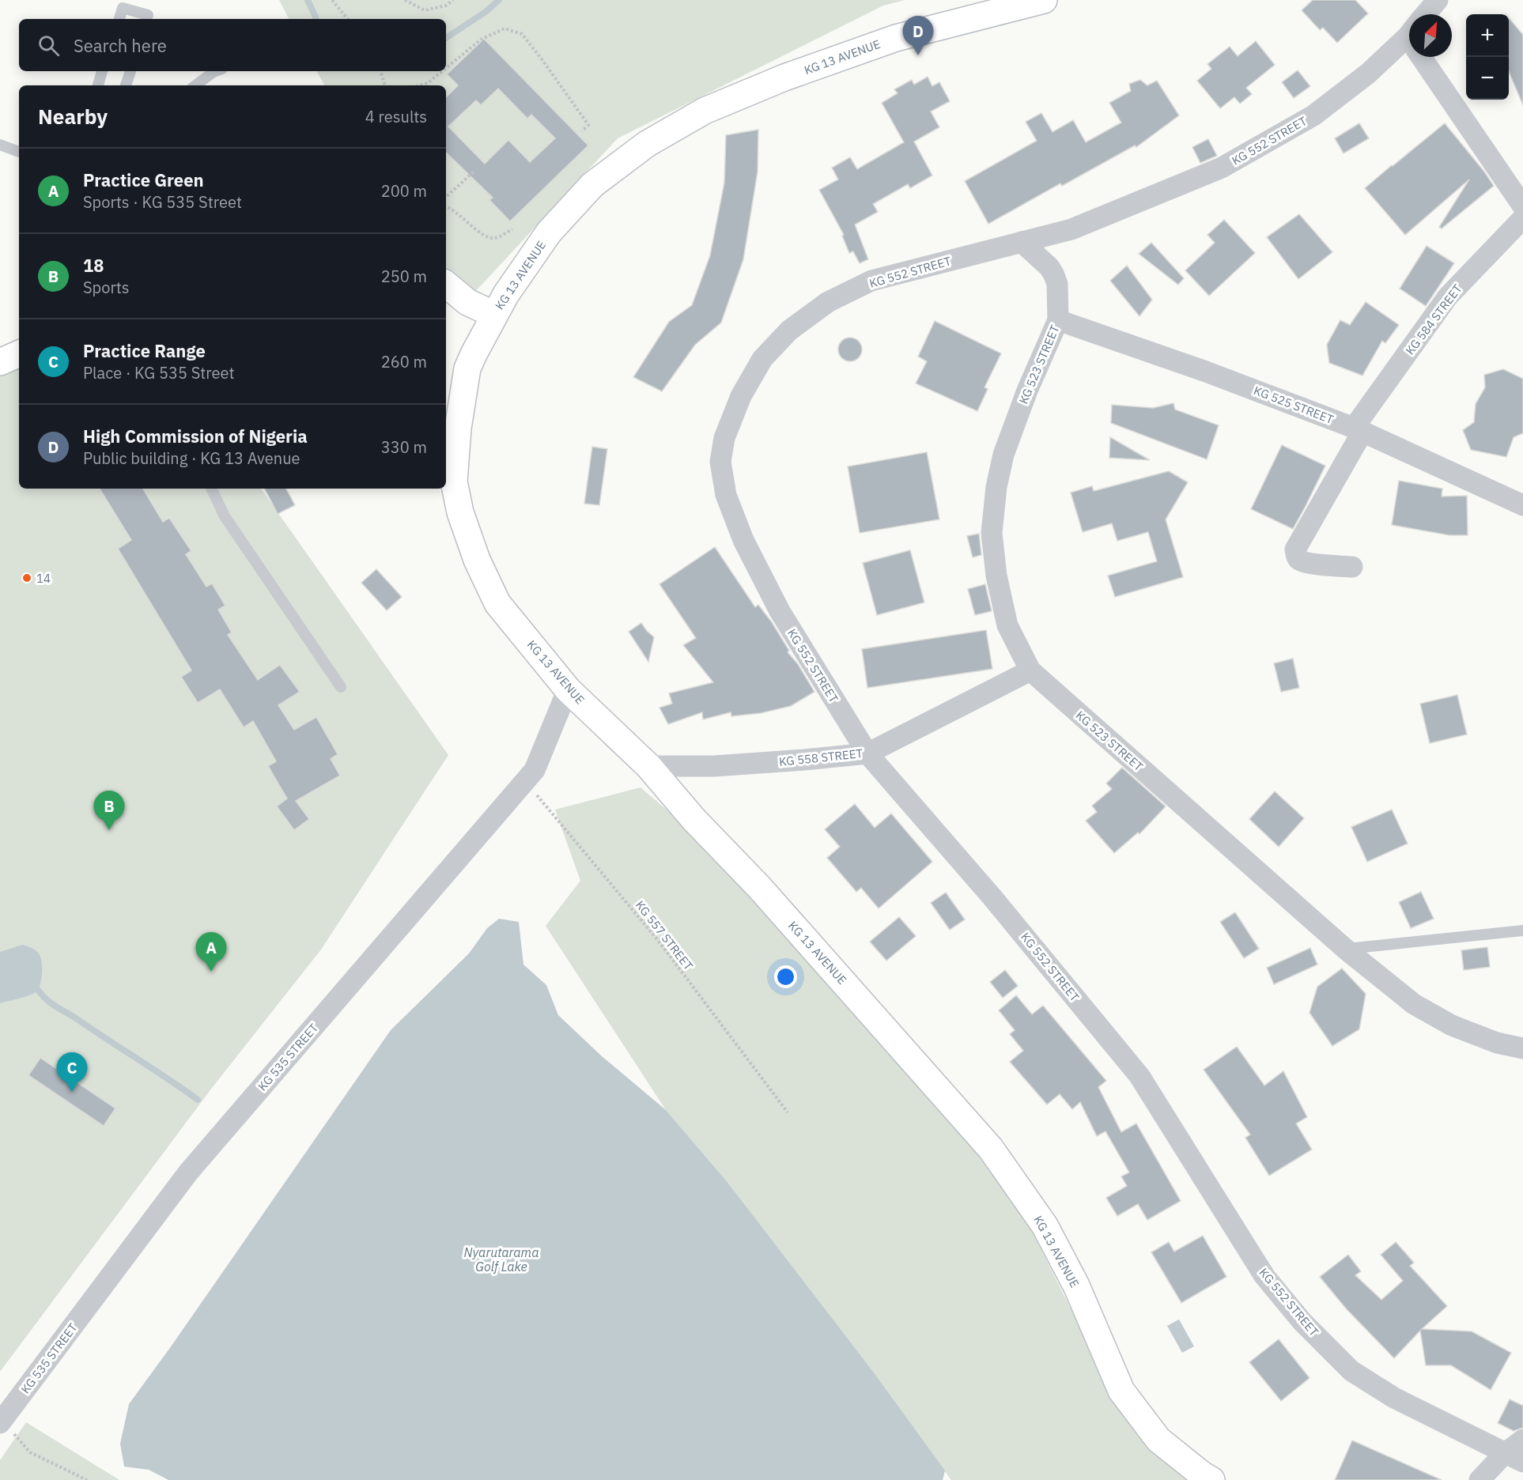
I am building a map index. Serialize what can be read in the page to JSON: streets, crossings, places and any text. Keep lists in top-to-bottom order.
{
  "streets": {
    "street": [
      "KG 13 AVENUE",
      "KG 552 STREET",
      "KG 584 STREET",
      "KG 523 STREET",
      "KG 525 STREET",
      "KG 558 STREET",
      "KG 535 STREET"
    ],
    "path": ["KG 557 STREET"]
  },
  "crossings": [
    ["KG 13 AVENUE", "KG 558 STREET"],
    ["KG 13 AVENUE", "KG 535 STREET"],
    ["KG 552 STREET", "KG 523 STREET"],
    ["KG 552 STREET", "KG 558 STREET"],
    ["KG 584 STREET", "KG 525 STREET"],
    ["KG 523 STREET", "KG 525 STREET"],
    ["KG 523 STREET", "KG 558 STREET"],
    ["KG 557 STREET", "KG 535 STREET"]
  ],
  "water": ["Nyarutarama Golf Lake"],
  "places": ["14"],
  "north": "top right",
  "page": {
    "map_buttons": ["+", "−"],
    "pins": [
      "D",
      "B",
      "A",
      "C"
    ],
    "search": "Search here",
    "heading": ["Nearby", "4 results"],
    "list": [
      {
        "mark": "A",
        "name": "Practice Green",
        "note": "Sports · KG 535 Street",
        "value": "200 m"
      },
      {
        "mark": "B",
        "name": "18",
        "note": "Sports",
        "value": "250 m"
      },
      {
        "mark": "C",
        "name": "Practice Range",
        "note": "Place · KG 535 Street",
        "value": "260 m"
      },
      {
        "mark": "D",
        "name": "High Commission of Nigeria",
        "note": "Public building · KG 13 Avenue",
        "value": "330 m"
      }
    ]
  }
}
